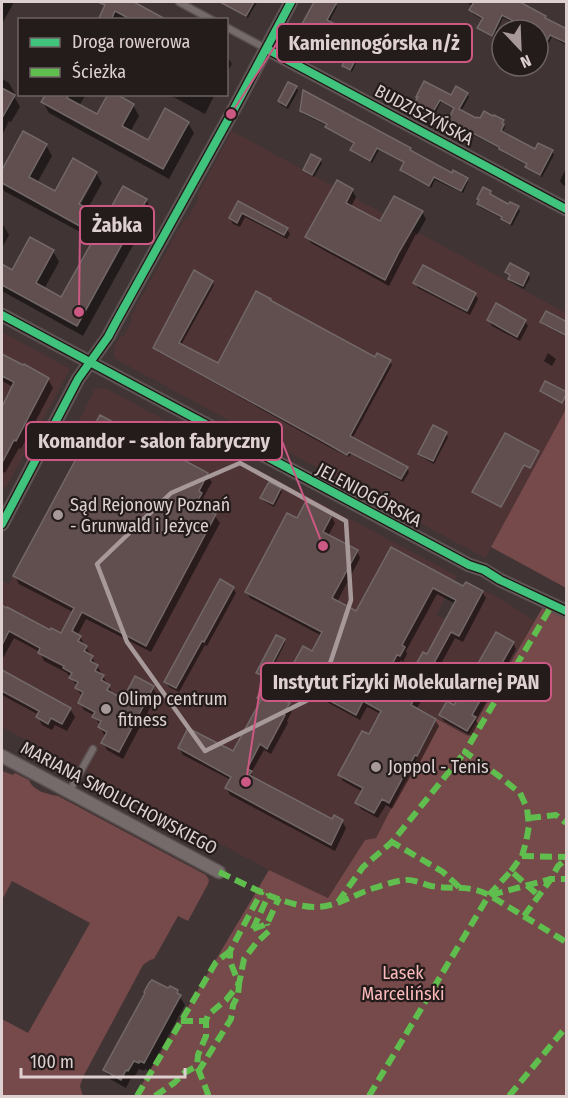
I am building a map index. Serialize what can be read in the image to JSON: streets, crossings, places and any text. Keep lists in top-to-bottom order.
{
  "streets": {
    "street": ["BUDZISZYŃSKA", "JELENIOGÓRSKA", "MARIANA SMOLUCHOWSKIEGO"]
  },
  "parks": ["Lasek Marceliński"],
  "places": [
    "Kamiennogórska n/ż",
    "Żabka",
    "Sąd Rejonowy Poznań - Grunwald i Jeżyce",
    "Komandor - salon fabryczny",
    "Olimp centrum fitness",
    "Joppol - Tenis",
    "Instytut Fizyki Molekularnej PAN"
  ],
  "legend": ["Droga rowerowa", "Ścieżka"],
  "scale_bar": "100 m",
  "north": "bottom right"
}
